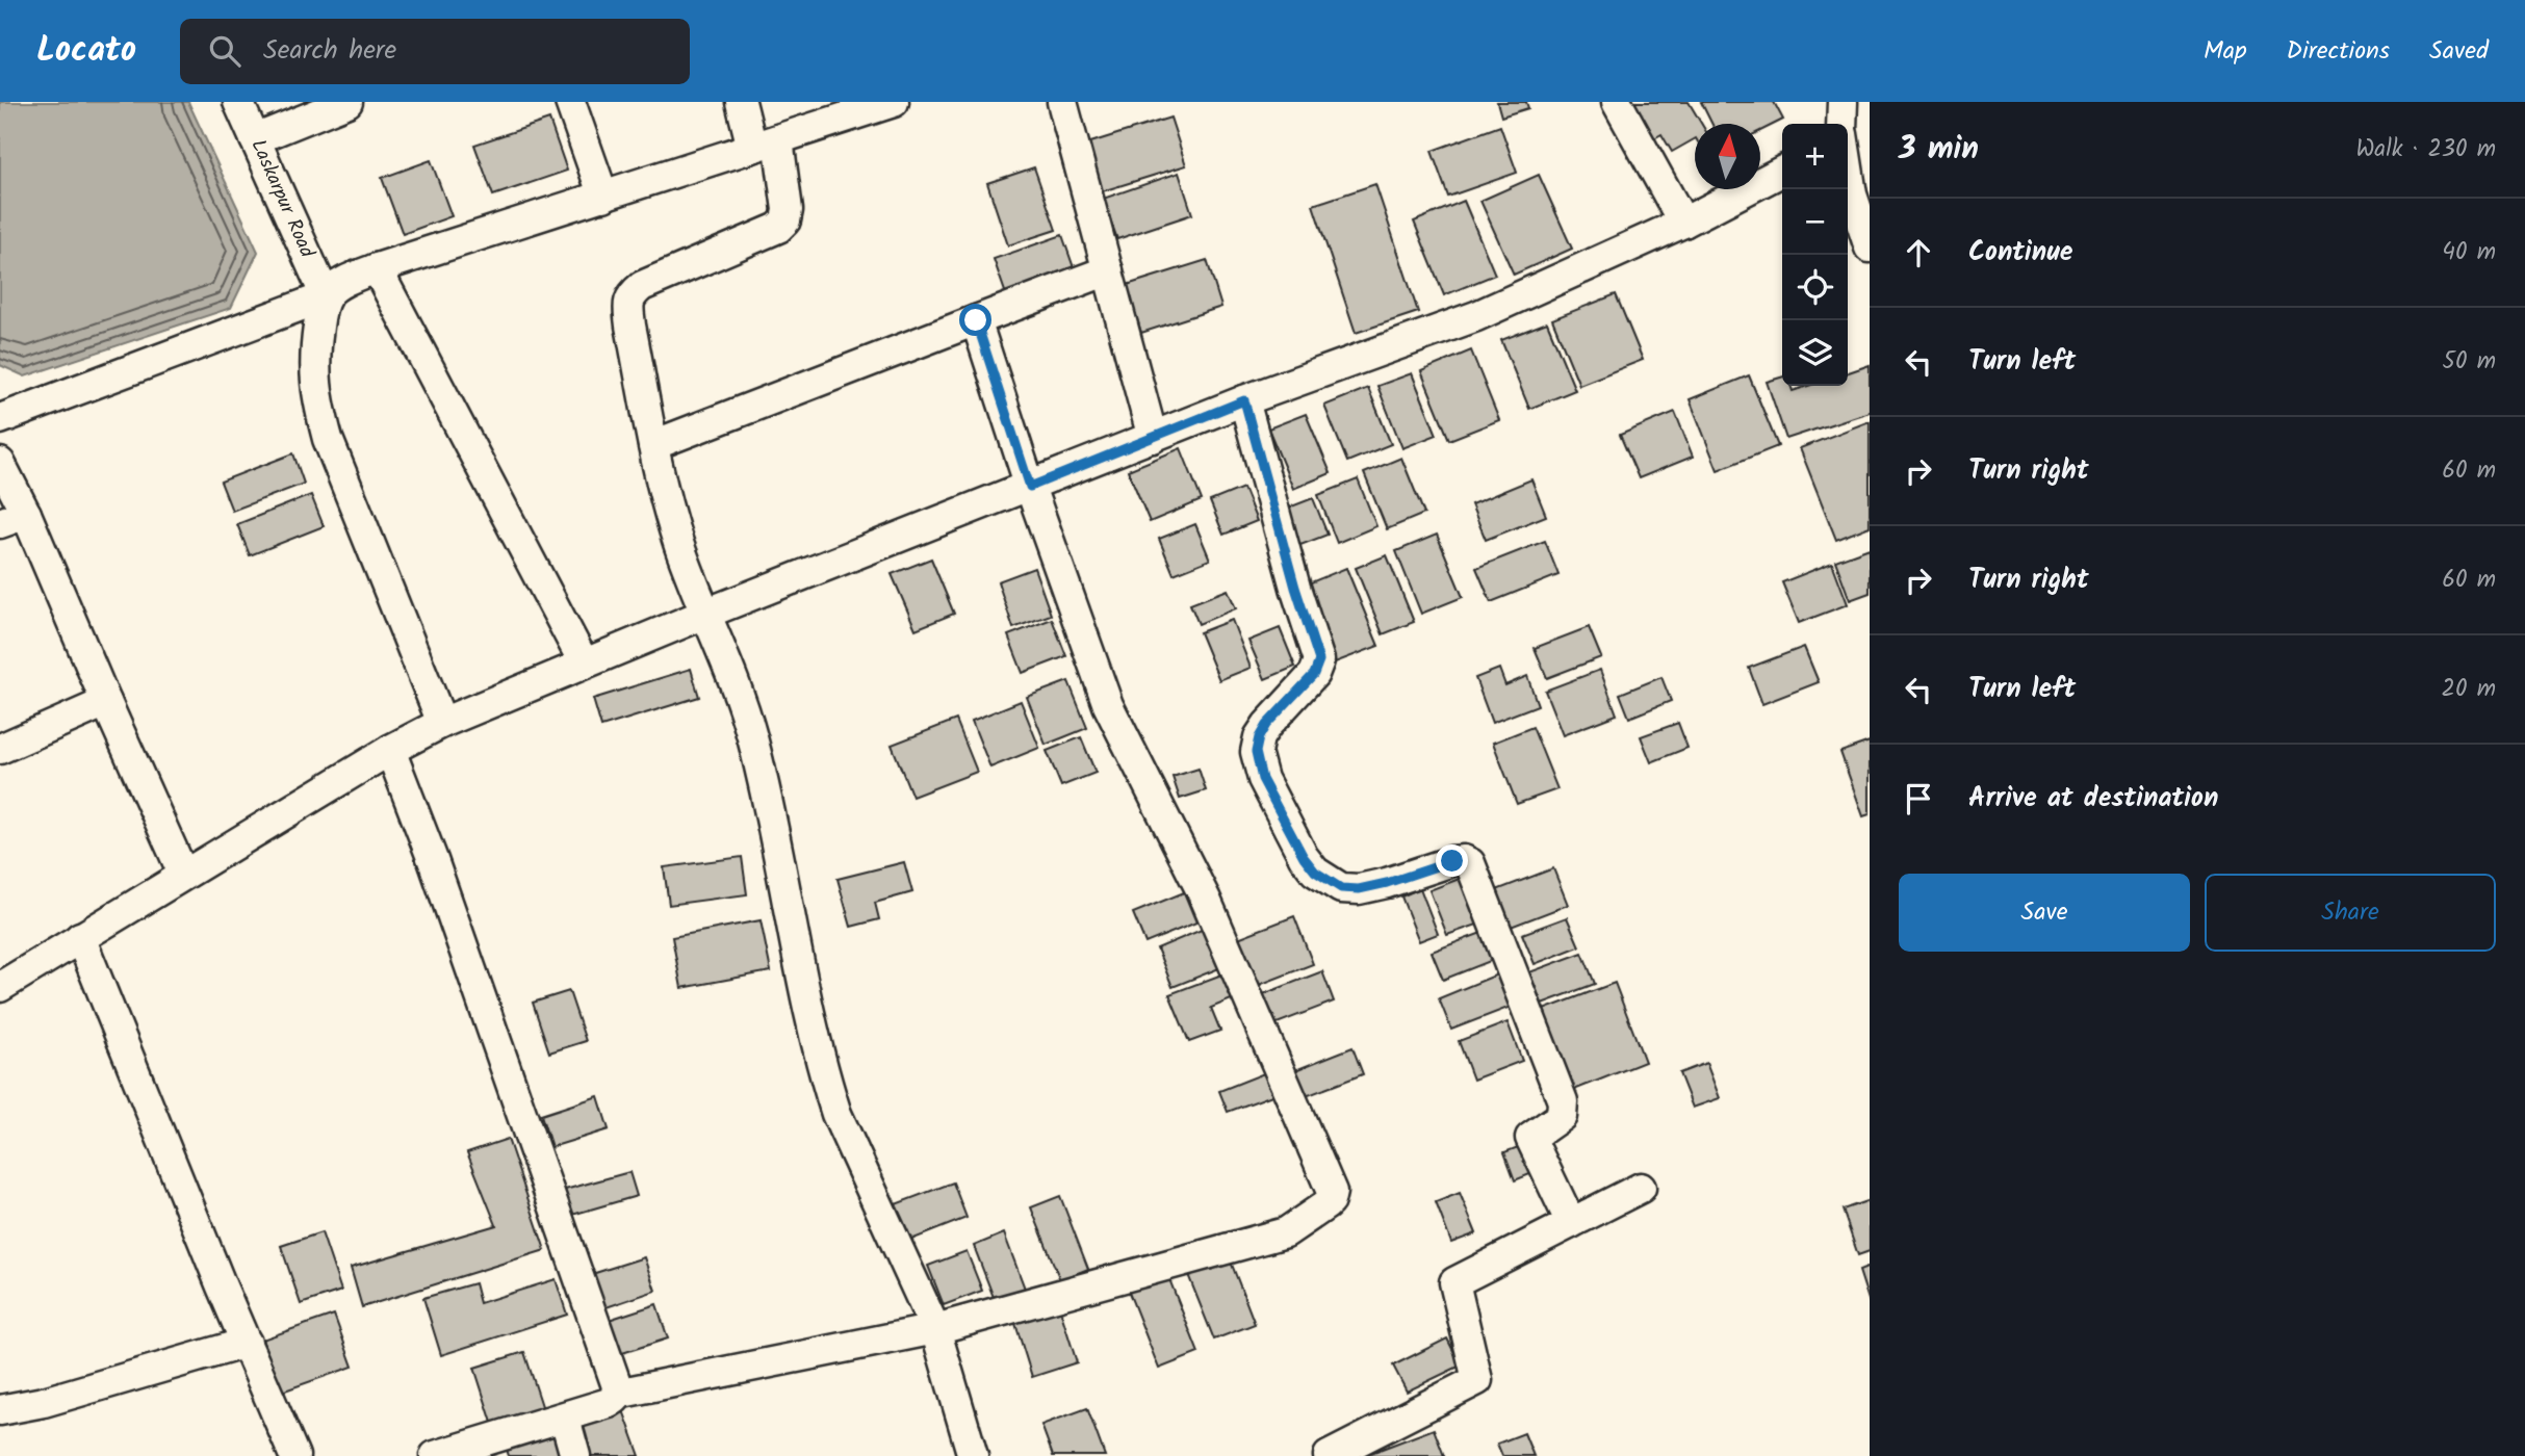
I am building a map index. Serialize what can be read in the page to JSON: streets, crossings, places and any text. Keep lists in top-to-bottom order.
{
  "streets": {
    "street": ["Laskarpur Road"]
  },
  "north": "top",
  "page": {
    "header": "Locato",
    "search": "Search here",
    "nav": ["Map", "Directions", "Saved"],
    "heading": ["3 min", "Walk · 230 m"],
    "map_buttons": ["+", "−"],
    "list": [
      ["Continue", "40 m"],
      ["Turn left", "50 m"],
      ["Turn right", "60 m"],
      ["Turn right", "60 m"],
      ["Turn left", "20 m"],
      "Arrive at destination"
    ],
    "buttons": ["Save", "Share"]
  }
}
